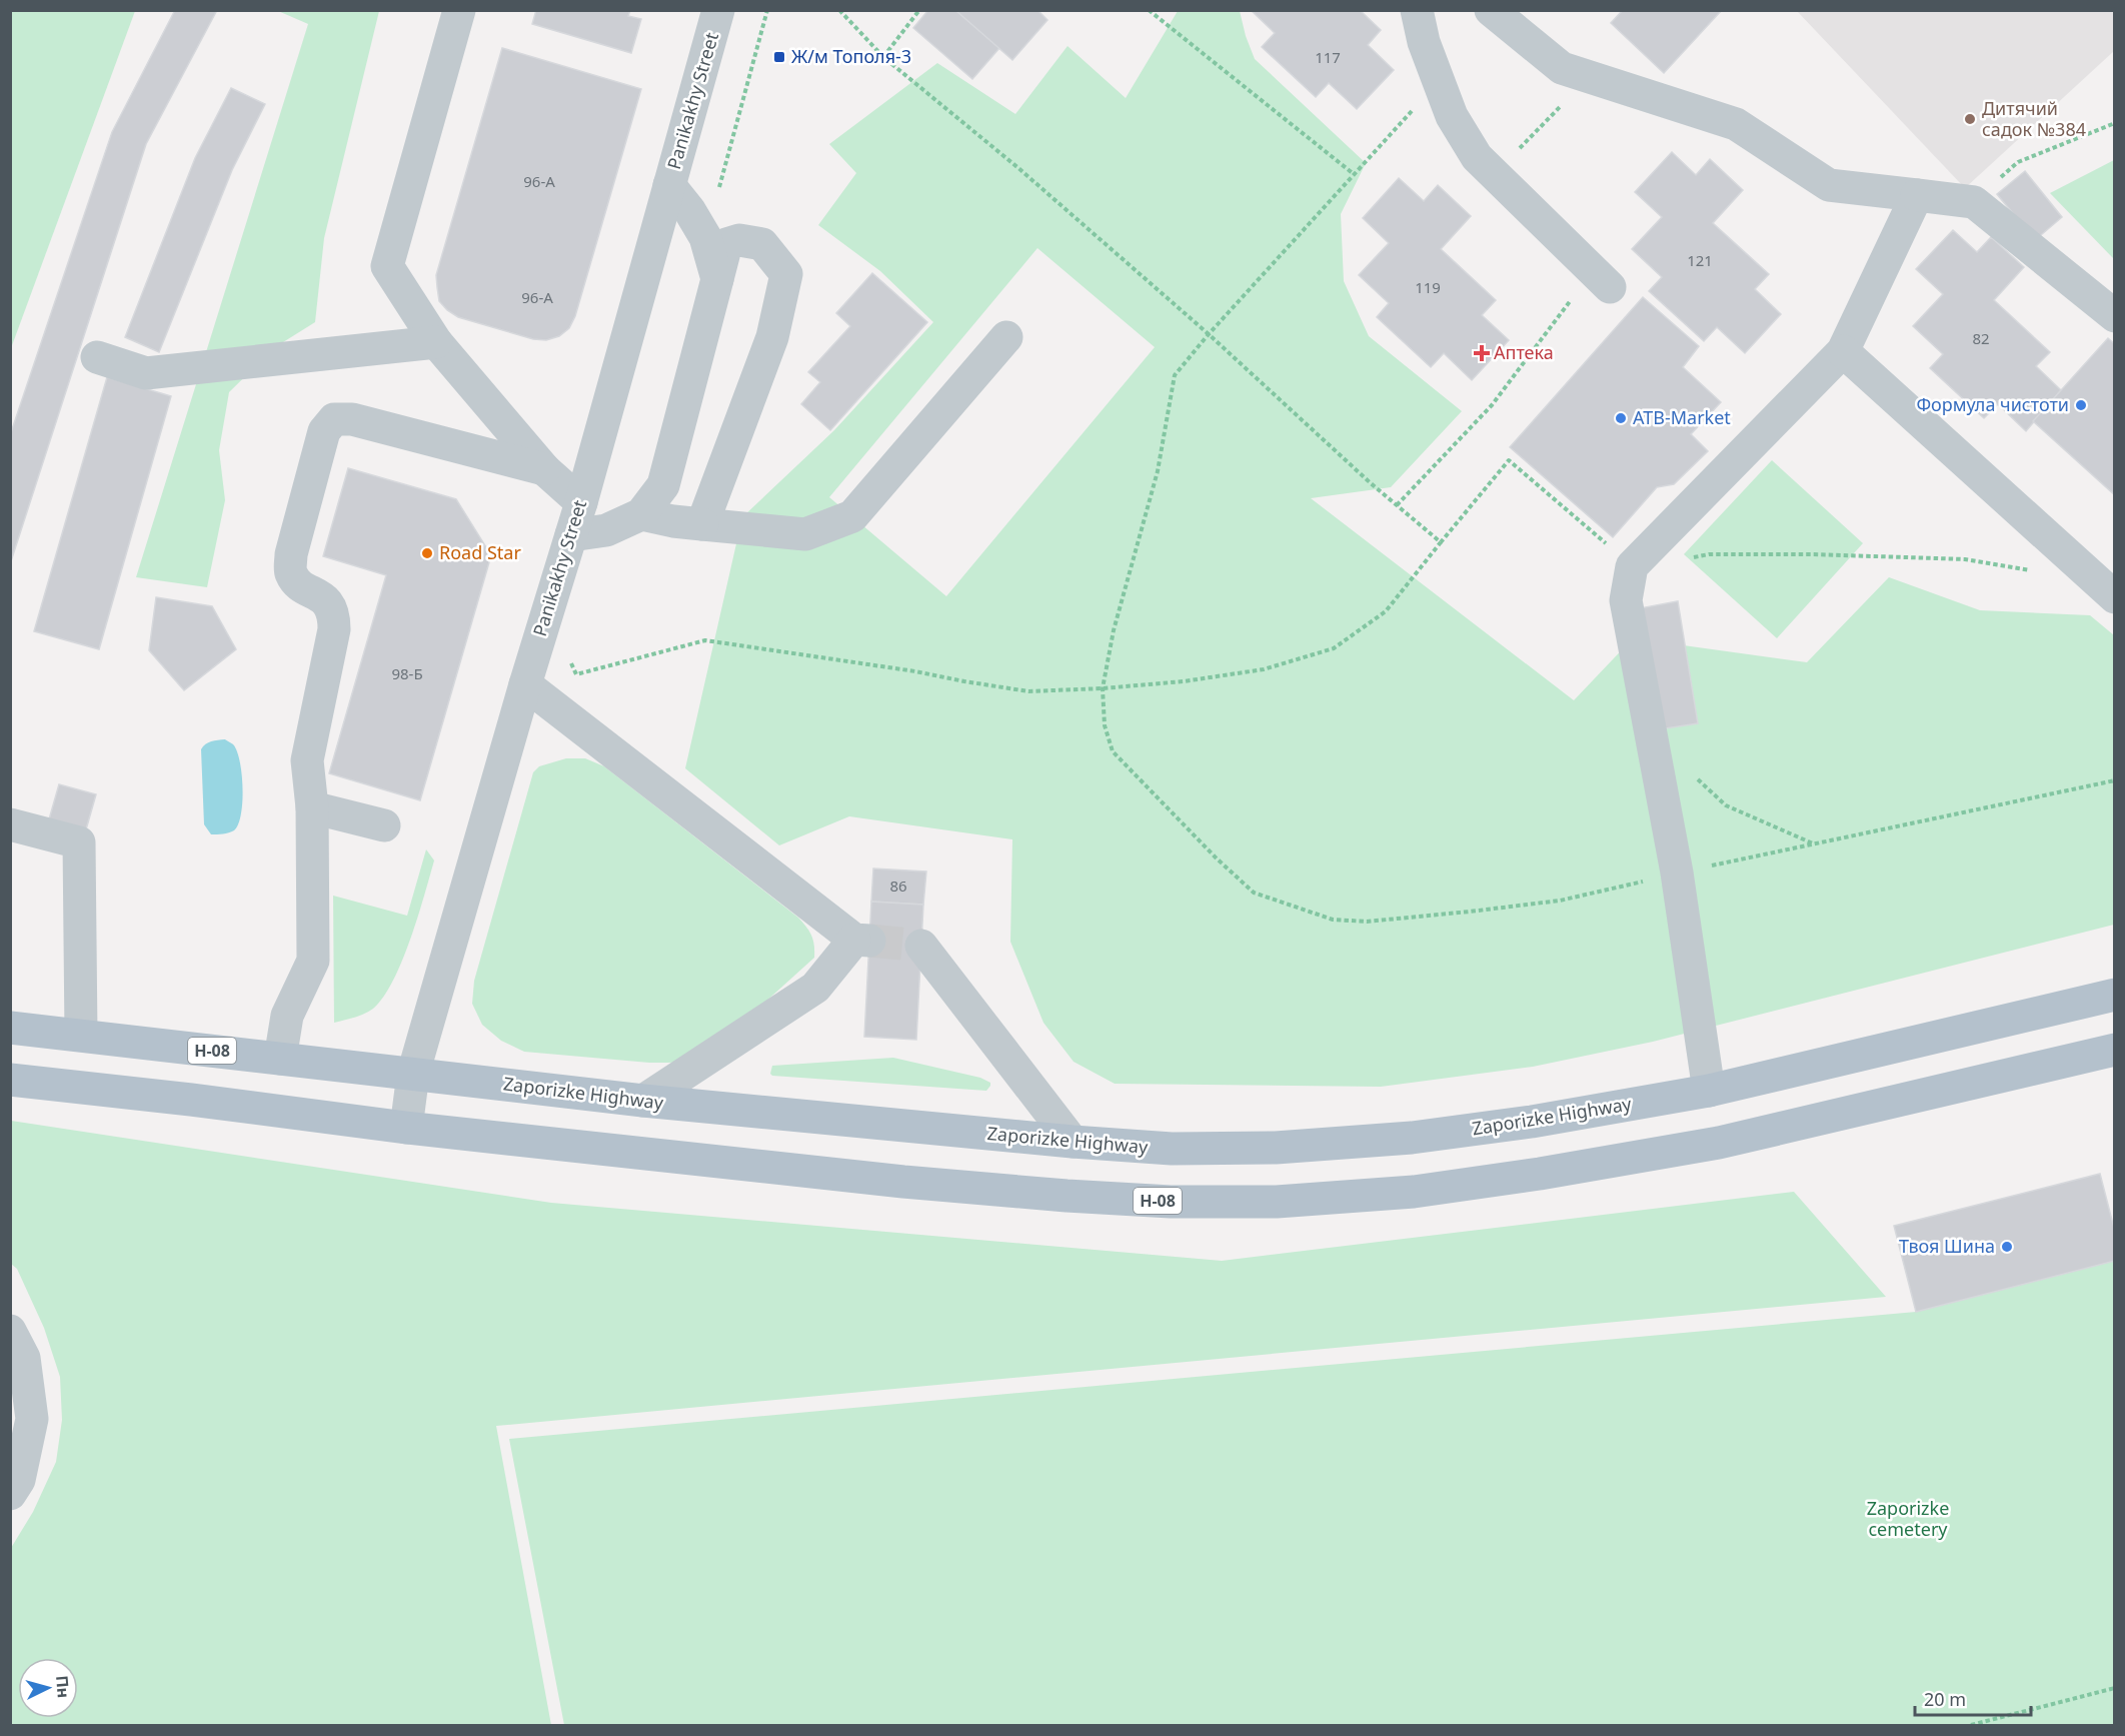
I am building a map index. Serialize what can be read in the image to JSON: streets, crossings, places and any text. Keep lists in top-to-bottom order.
{
  "streets": {
    "main road": ["Н-08", "Zaporizke Highway"],
    "street": ["Panikakhy Street"]
  },
  "crossings": [
    ["Panikakhy Street", "Н-08"],
    ["Panikakhy Street", "Zaporizke Highway"]
  ],
  "parks": ["Zaporizke cemetery"],
  "places": {
    "transit": ["Ж/м Тополя-3"],
    "other": [
      "Дитячий садок №384",
      "Формула чистоти",
      "ATB-Market",
      "Road Star",
      "Твоя Шина"
    ],
    "health": ["Аптека"]
  },
  "house_numbers": [
    "117",
    "96-А",
    "121",
    "119",
    "96-А",
    "82",
    "98-Б",
    "86"
  ],
  "scale_bar": "20 m",
  "north": "right"
}
